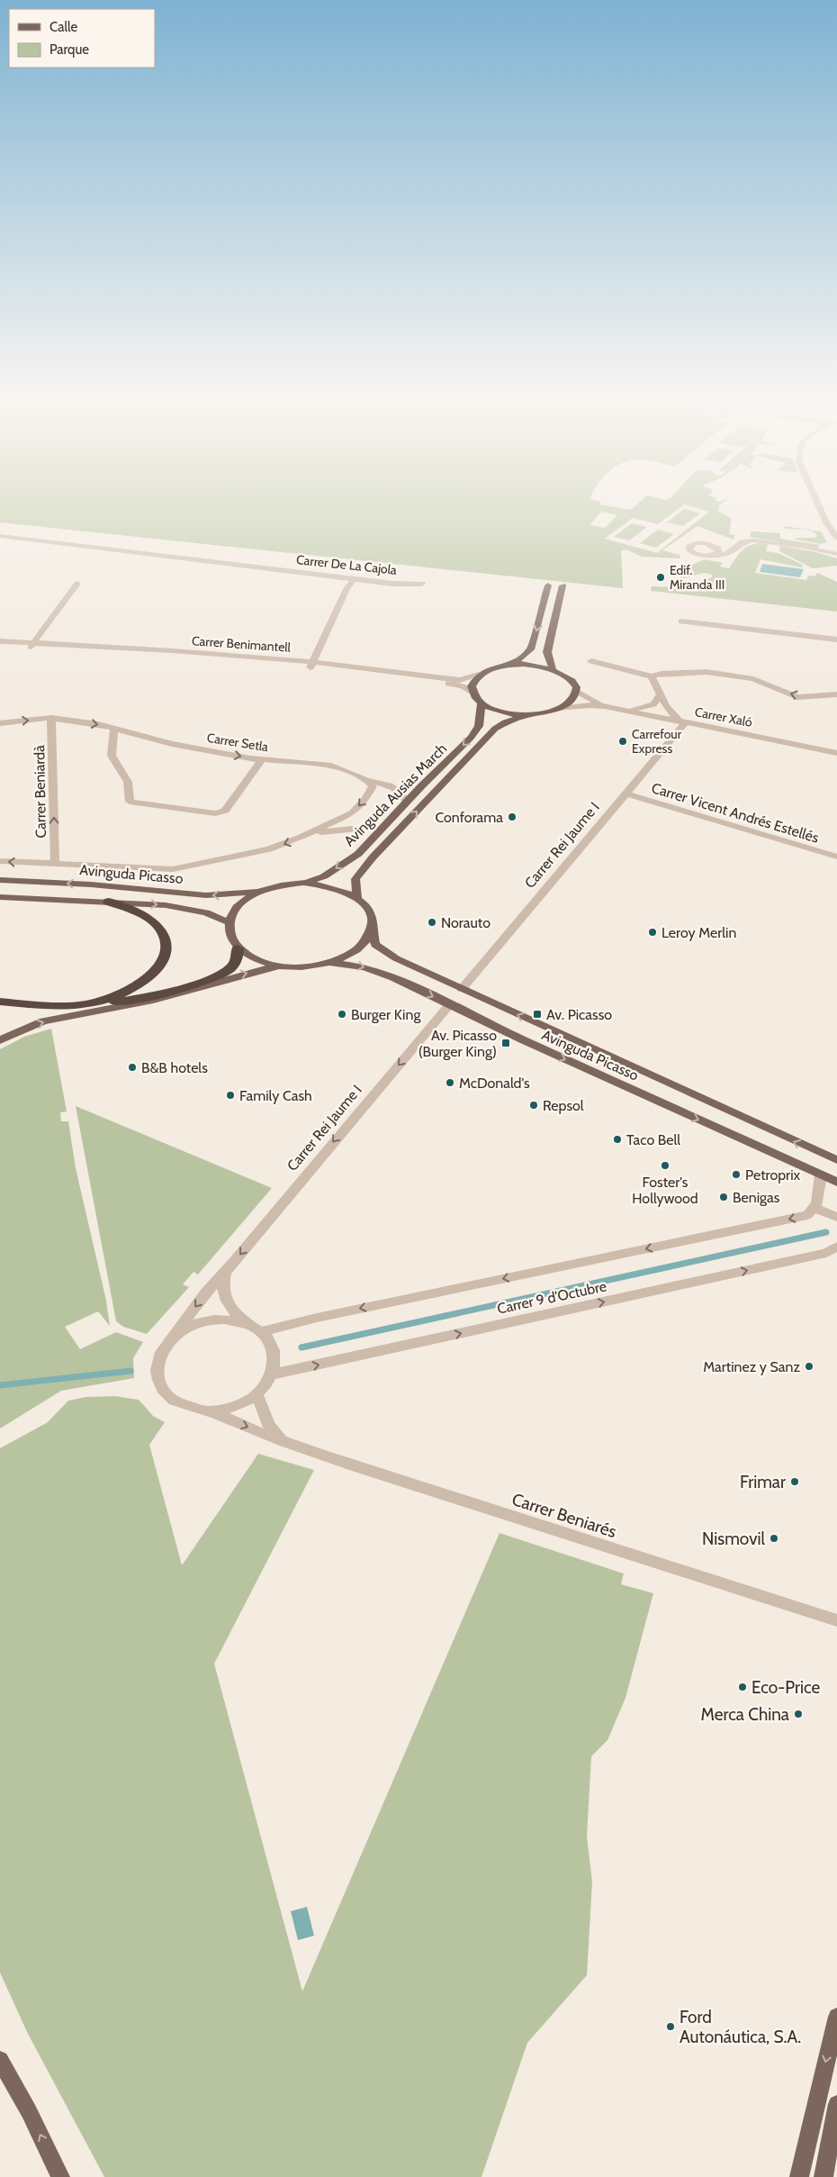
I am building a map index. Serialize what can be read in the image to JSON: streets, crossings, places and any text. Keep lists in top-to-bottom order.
{
  "streets": {
    "main road": ["Avinguda Ausias March", "Avinguda Picasso"],
    "street": [
      "Carrer De La Cajola",
      "Carrer Benimantell",
      "Carrer Xaló",
      "Carrer Setla",
      "Carrer Beniardà",
      "Carrer Vicent Andrés Estellés",
      "Carrer Rei Jaume I",
      "Carrer 9 d’Octubre",
      "Carrer Beniarés"
    ]
  },
  "crossings": [
    ["Carrer Xaló", "Carrer Rei Jaume I"],
    ["Carrer Setla", "Carrer Beniardà"],
    ["Carrer Setla", "Avinguda Ausias March"],
    ["Avinguda Ausias March", "Avinguda Picasso"],
    ["Carrer Vicent Andrés Estellés", "Carrer Rei Jaume I"],
    ["Carrer Rei Jaume I", "Avinguda Picasso"],
    ["Carrer Rei Jaume I", "Carrer 9 d’Octubre"],
    ["Carrer Rei Jaume I", "Carrer Beniarés"],
    ["Carrer 9 d’Octubre", "Carrer Beniarés"]
  ],
  "one_way": ["Carrer Setla", "Carrer Beniardà", "Carrer Rei Jaume I"],
  "places": {
    "other": [
      "Edif. Miranda III",
      "Carrefour Express",
      "Conforama",
      "Norauto",
      "Leroy Merlin",
      "Burger King",
      "B&B hotels",
      "McDonald's",
      "Family Cash",
      "Repsol",
      "Taco Bell",
      "Foster's Hollywood",
      "Petroprix",
      "Benigas",
      "Martinez y Sanz",
      "Frimar",
      "Nismovil",
      "Eco-Price",
      "Merca China",
      "Ford Autonáutica, S.A."
    ],
    "transit": ["Av. Picasso", "Av. Picasso (Burger King)"]
  },
  "legend": ["Calle", "Parque"]
}
